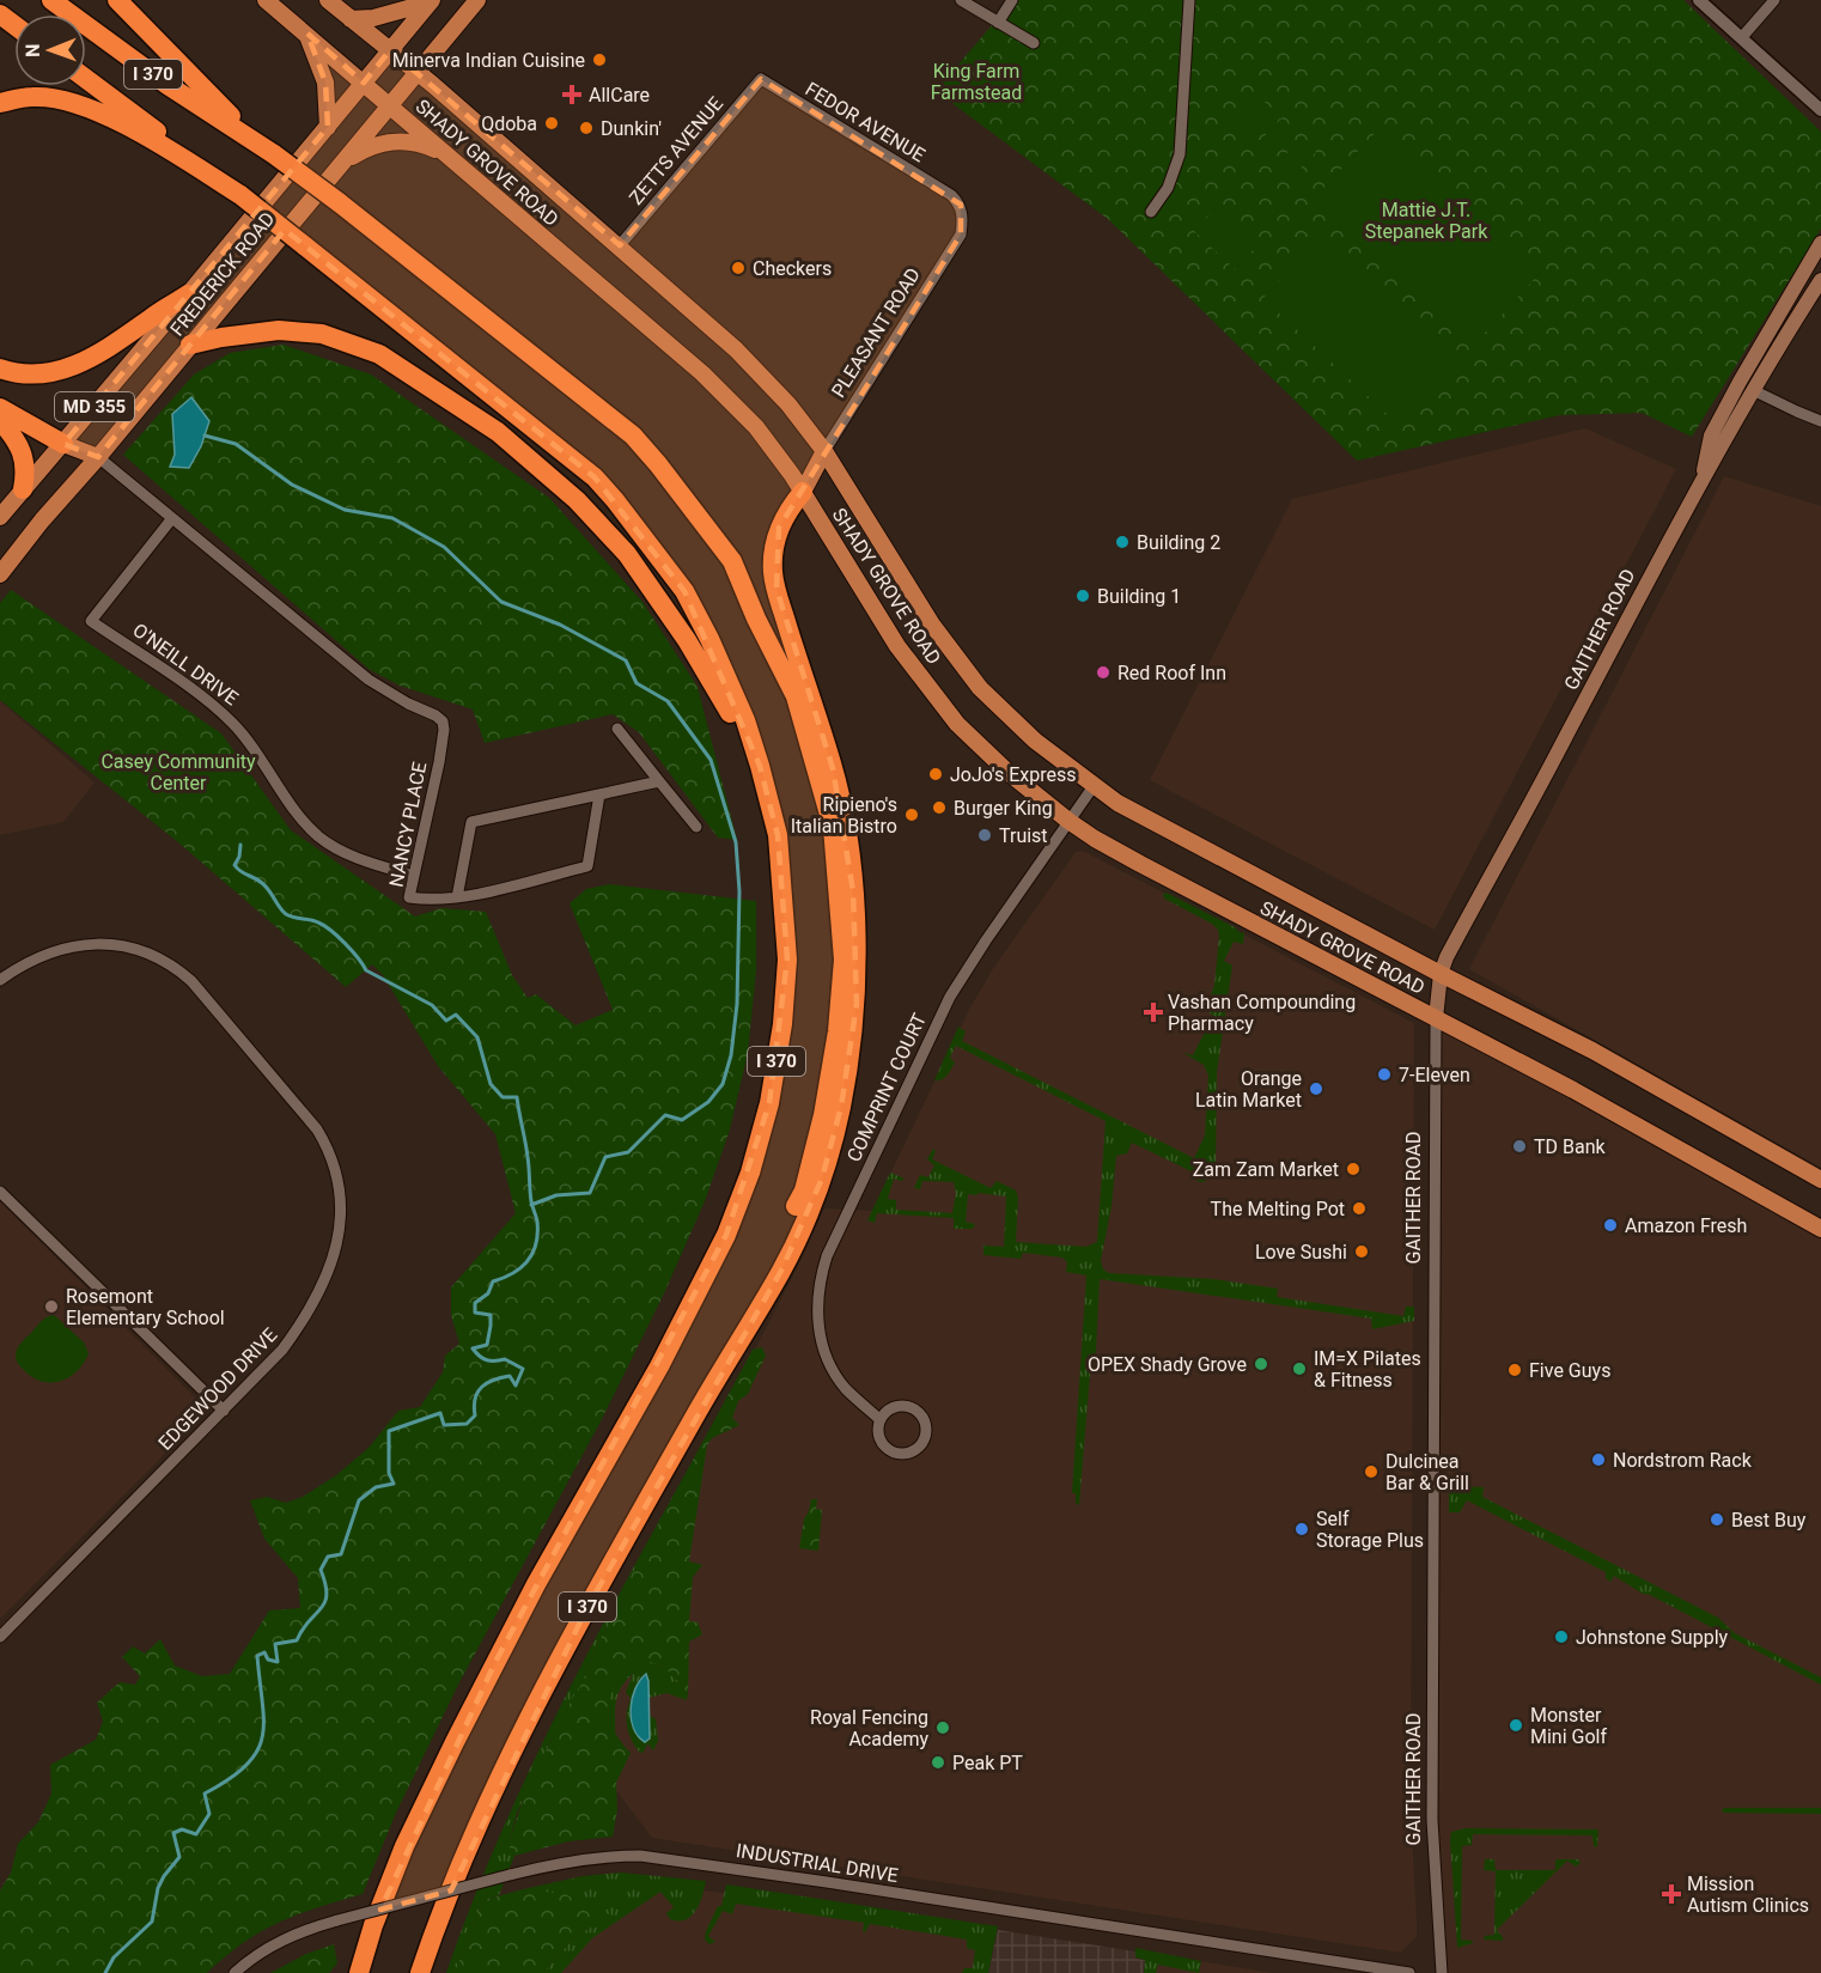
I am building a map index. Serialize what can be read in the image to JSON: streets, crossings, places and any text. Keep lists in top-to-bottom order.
{
  "streets": {
    "highway": ["I 370"],
    "main road": [
      "SHADY GROVE ROAD",
      "FREDERICK ROAD",
      "PLEASANT ROAD",
      "MD 355",
      "GAITHER ROAD"
    ],
    "street": [
      "FEDOR AVENUE",
      "ZETTS AVENUE",
      "O'NEILL DRIVE",
      "NANCY PLACE",
      "COMPRINT COURT",
      "EDGEWOOD DRIVE",
      "INDUSTRIAL DRIVE"
    ]
  },
  "crossings": [
    ["FEDOR AVENUE", "ZETTS AVENUE"],
    ["FEDOR AVENUE", "PLEASANT ROAD"],
    ["ZETTS AVENUE", "SHADY GROVE ROAD"],
    ["SHADY GROVE ROAD", "FREDERICK ROAD"],
    ["SHADY GROVE ROAD", "PLEASANT ROAD"],
    ["SHADY GROVE ROAD", "GAITHER ROAD"],
    ["SHADY GROVE ROAD", "COMPRINT COURT"],
    ["O'NEILL DRIVE", "NANCY PLACE"]
  ],
  "parks": ["King Farm Farmstead", "Mattie J.T. Stepanek Park", "Casey Community Center"],
  "places": {
    "other": [
      "Minerva Indian Cuisine",
      "Qdoba",
      "Dunkin'",
      "Checkers",
      "Building 2",
      "Building 1",
      "Red Roof Inn",
      "JoJo's Express",
      "Burger King",
      "Ripieno's Italian Bistro",
      "Truist",
      "7-Eleven",
      "Orange Latin Market",
      "TD Bank",
      "Zam Zam Market",
      "The Melting Pot",
      "Amazon Fresh",
      "Love Sushi",
      "Rosemont Elementary School",
      "OPEX Shady Grove",
      "IM=X Pilates & Fitness",
      "Five Guys",
      "Nordstrom Rack",
      "Dulcinea Bar & Grill",
      "Best Buy",
      "Self Storage Plus",
      "Johnstone Supply",
      "Monster Mini Golf",
      "Royal Fencing Academy",
      "Peak PT"
    ],
    "health": ["AllCare", "Vashan Compounding Pharmacy", "Mission Autism Clinics"]
  },
  "north": "left"
}
